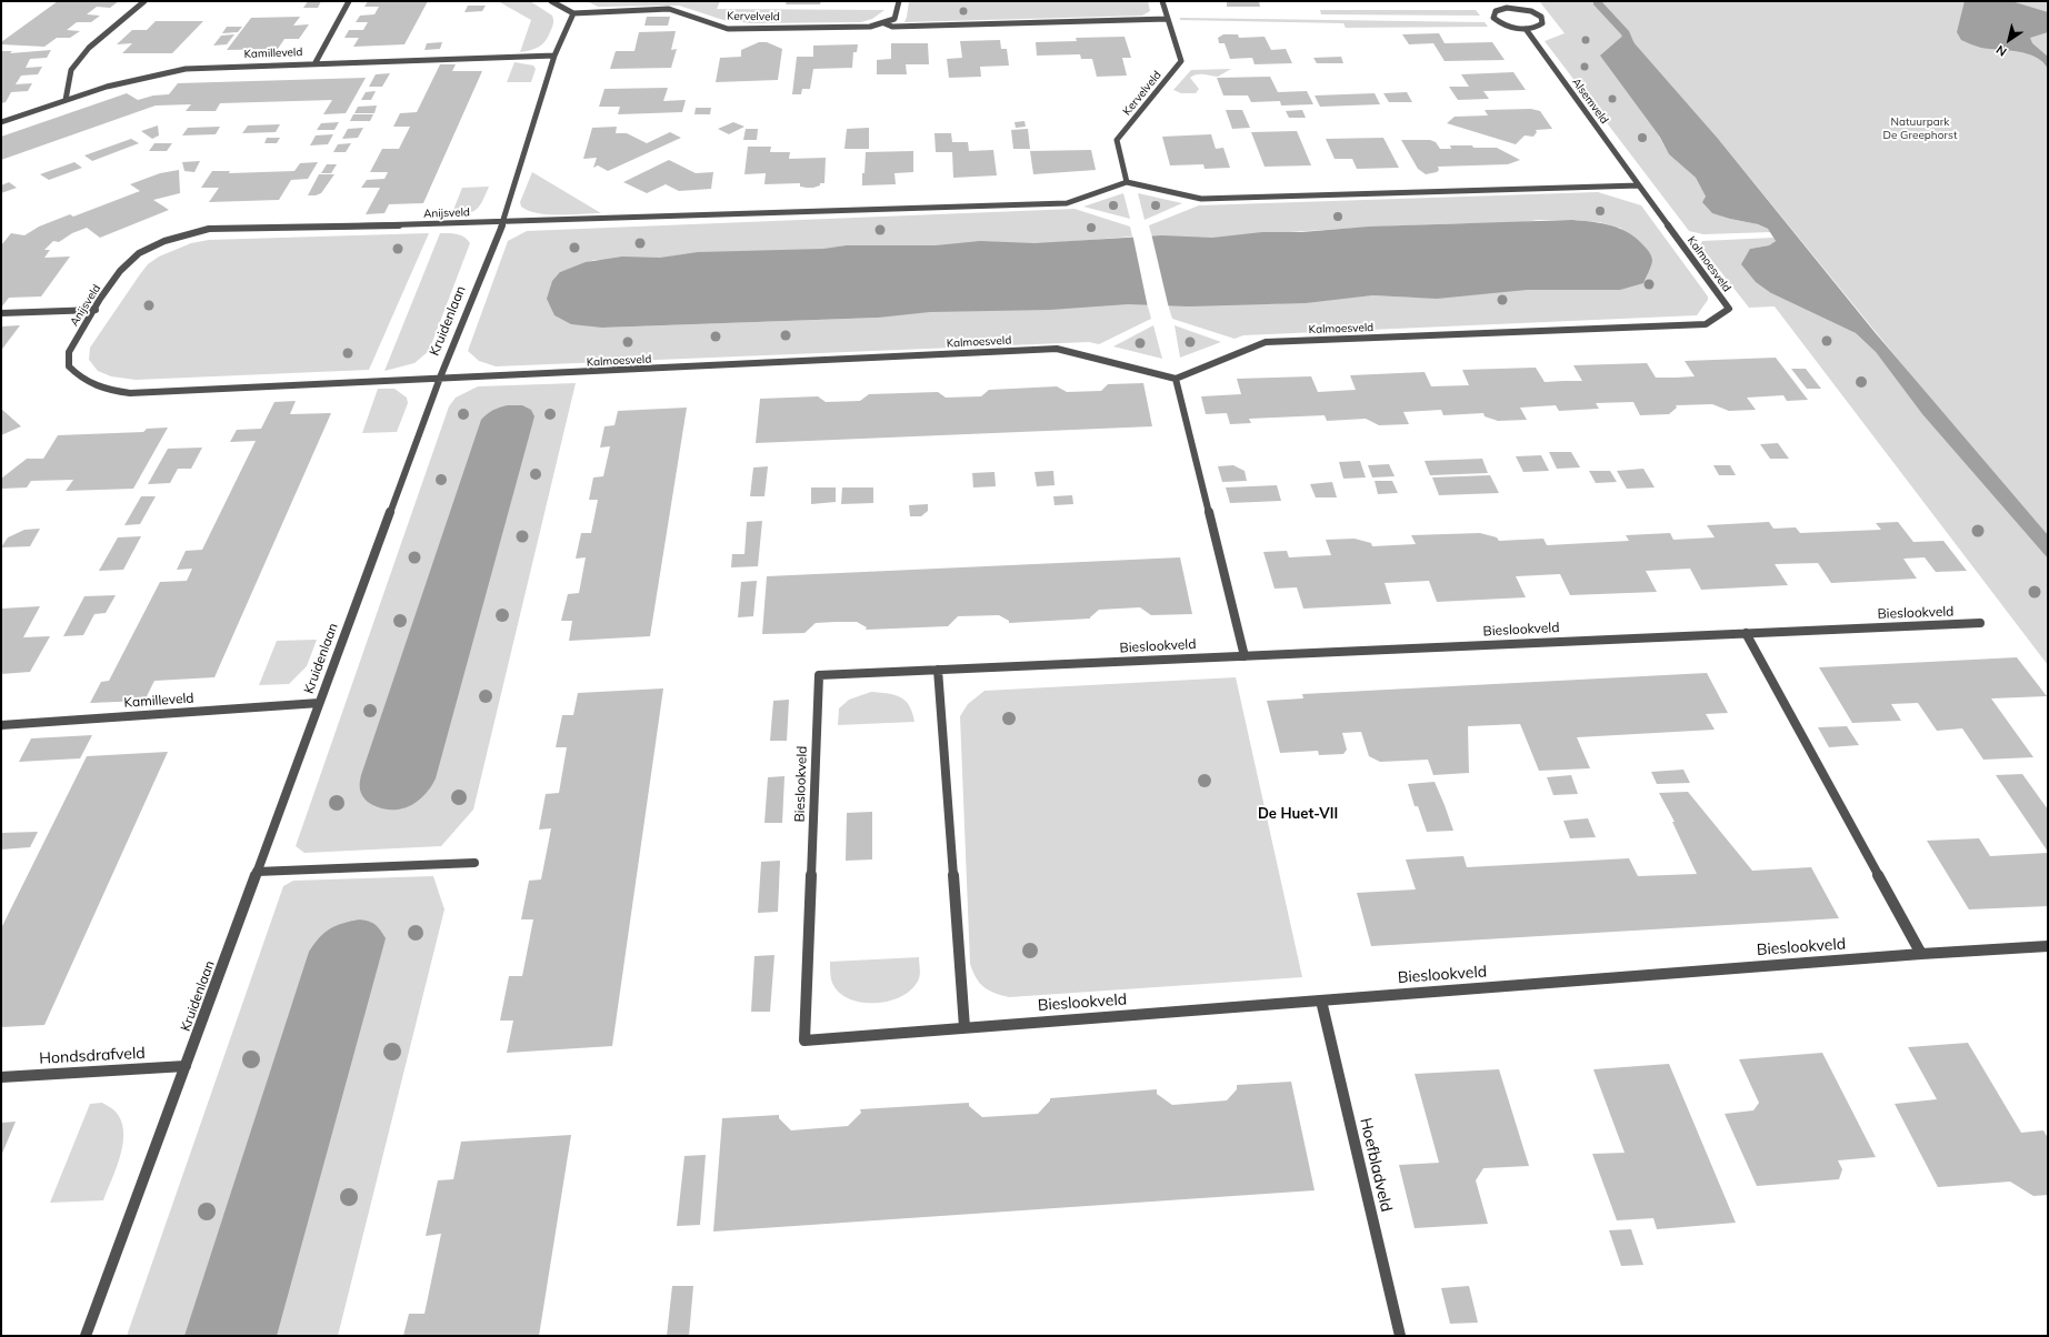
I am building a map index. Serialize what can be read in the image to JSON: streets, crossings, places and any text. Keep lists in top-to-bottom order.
{
  "streets": {
    "street": [
      "Kervelveld",
      "Kamilleveld",
      "Alsemveld",
      "Anijsveld",
      "Kalmoesveld",
      "Kruidenlaan",
      "Bieslookveld",
      "Hondsdrafveld",
      "Hoefbladveld"
    ]
  },
  "crossings": [
    ["Kervelveld", "Kruidenlaan"],
    ["Kamilleveld", "Kruidenlaan"],
    ["Alsemveld", "Kalmoesveld"],
    ["Anijsveld", "Kalmoesveld"],
    ["Anijsveld", "Kruidenlaan"],
    ["Kalmoesveld", "Kruidenlaan"],
    ["Kruidenlaan", "Hondsdrafveld"],
    ["Bieslookveld", "Hoefbladveld"]
  ],
  "districts": ["De Huet-VII"],
  "parks": ["Natuurpark De Greephorst"],
  "north": "bottom left"
}
